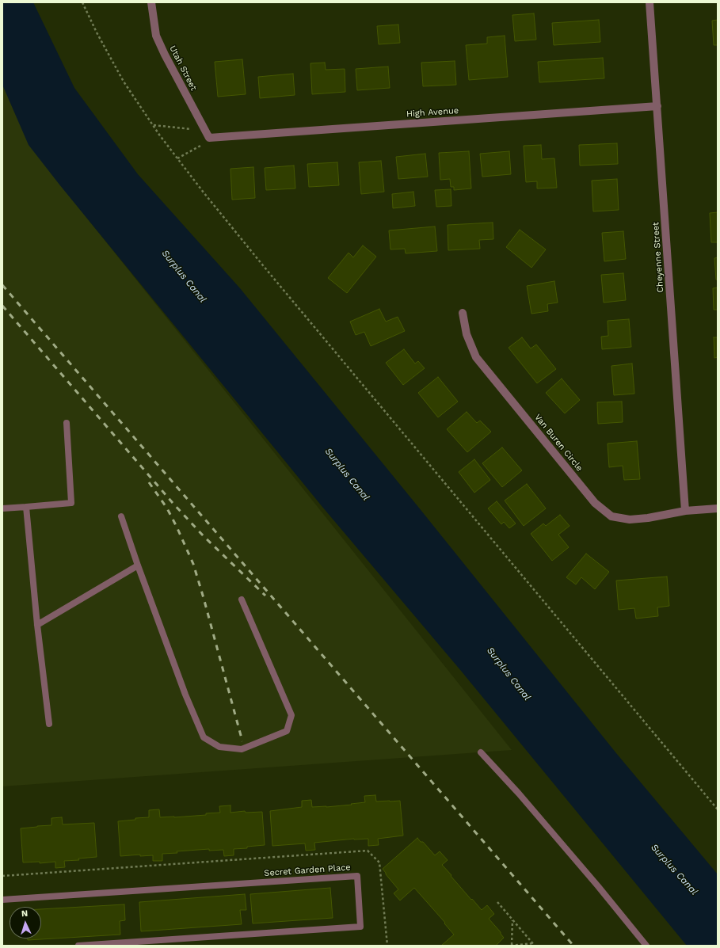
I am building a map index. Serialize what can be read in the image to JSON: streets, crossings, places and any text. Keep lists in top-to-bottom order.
{
  "streets": {
    "street": [
      "Utah Street",
      "High Avenue",
      "Cheyenne Street",
      "Van Buren Circle"
    ],
    "lane": ["Secret Garden Place"]
  },
  "crossings": [
    ["Utah Street", "High Avenue"],
    ["High Avenue", "Cheyenne Street"],
    ["Cheyenne Street", "Van Buren Circle"]
  ],
  "water": ["Surplus Canal"],
  "north": "top"
}
